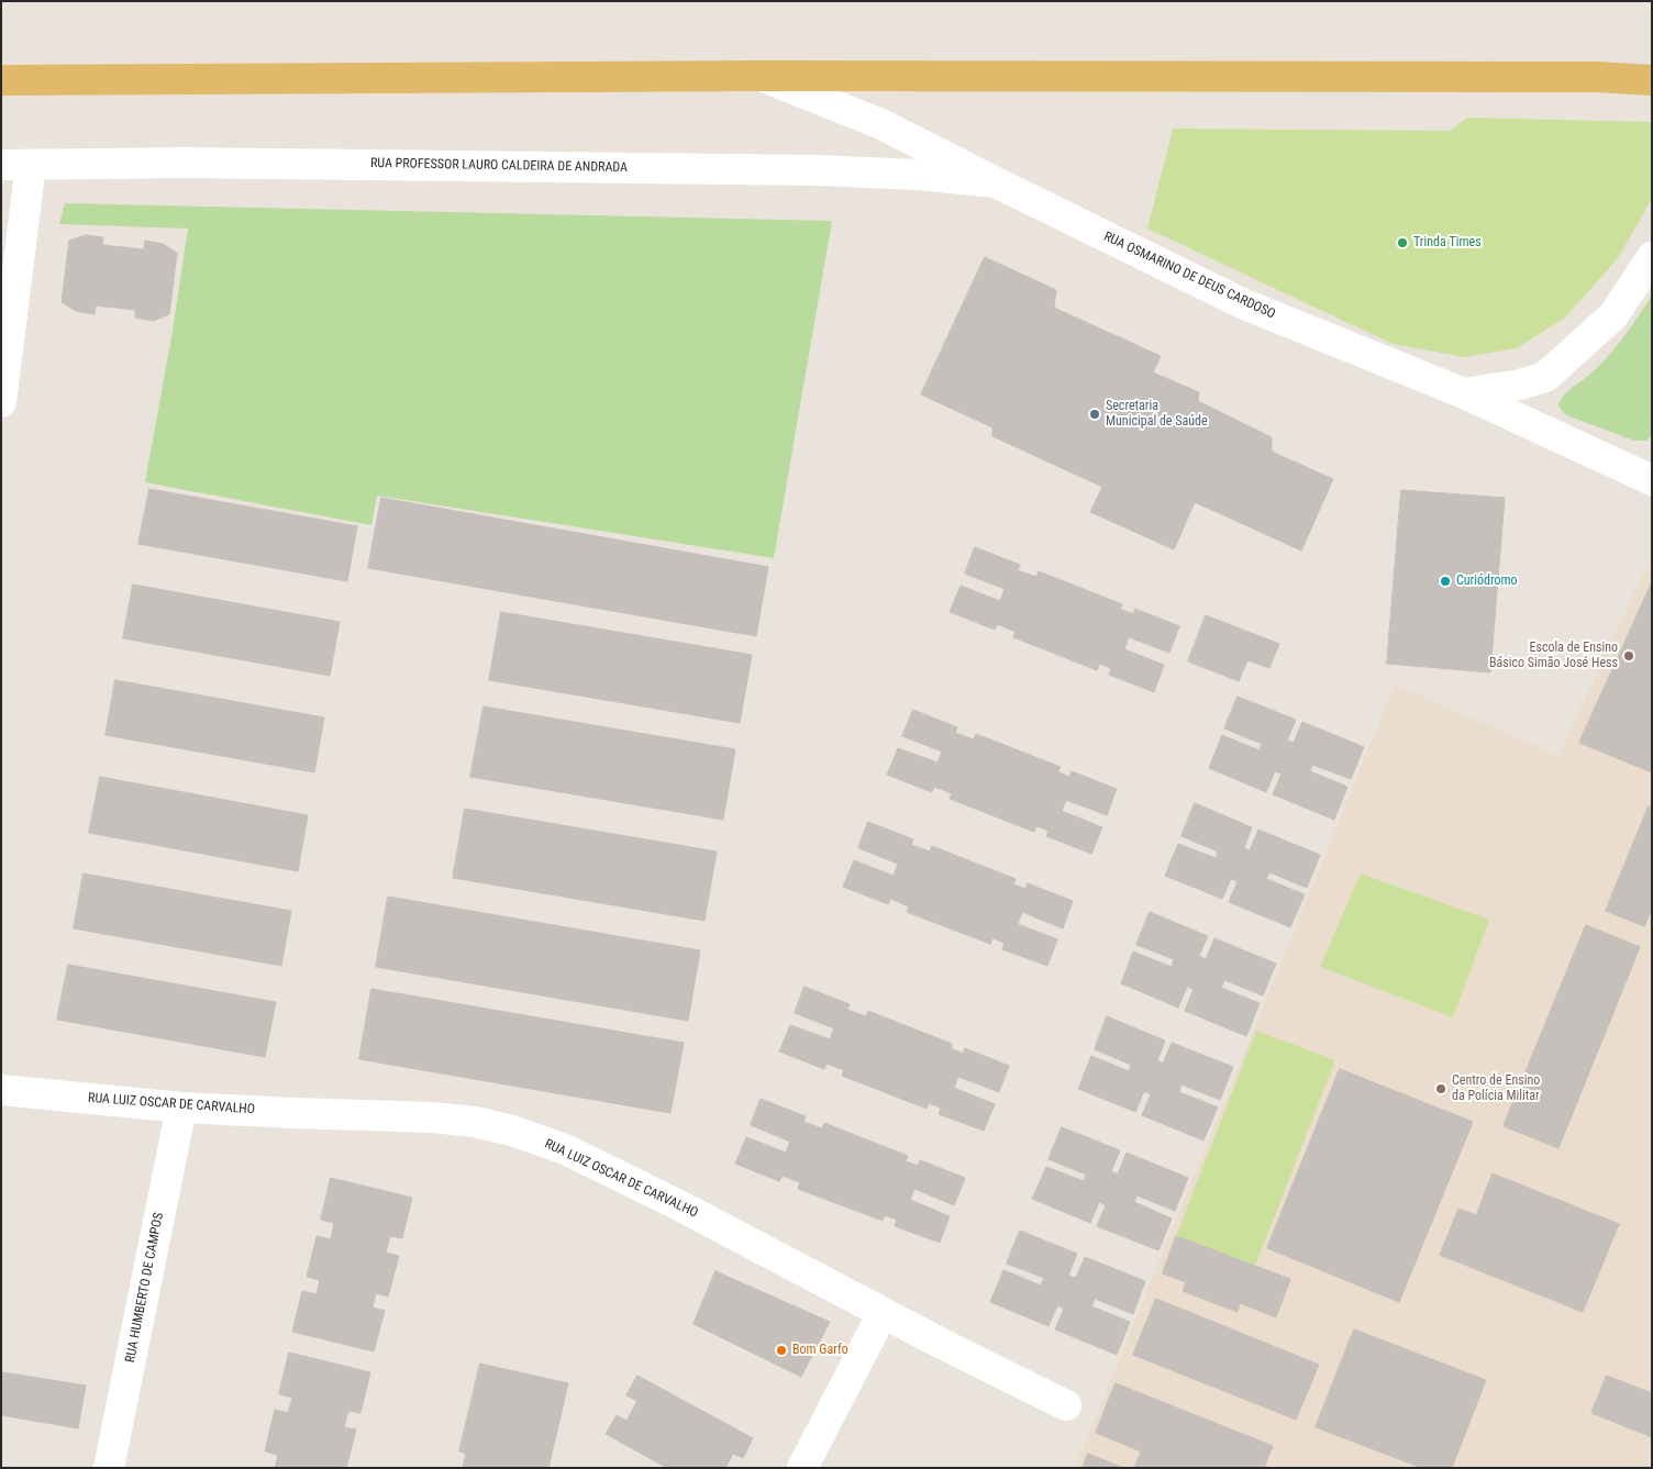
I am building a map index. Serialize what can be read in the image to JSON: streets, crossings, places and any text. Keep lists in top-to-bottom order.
{
  "streets": {
    "street": [
      "RUA PROFESSOR LAURO CALDEIRA DE ANDRADA",
      "RUA OSMARINO DE DEUS CARDOSO",
      "RUA LUIZ OSCAR DE CARVALHO",
      "RUA HUMBERTO DE CAMPOS"
    ]
  },
  "crossings": [
    ["RUA PROFESSOR LAURO CALDEIRA DE ANDRADA", "RUA OSMARINO DE DEUS CARDOSO"],
    ["RUA LUIZ OSCAR DE CARVALHO", "RUA HUMBERTO DE CAMPOS"]
  ],
  "places": [
    "Trinda Times",
    "Secretaria Municipal de Saúde",
    "Curiódromo",
    "Escola de Ensino Básico Simão José Hess",
    "Centro de Ensino da Polícia Militar",
    "Bom Garfo"
  ]
}
